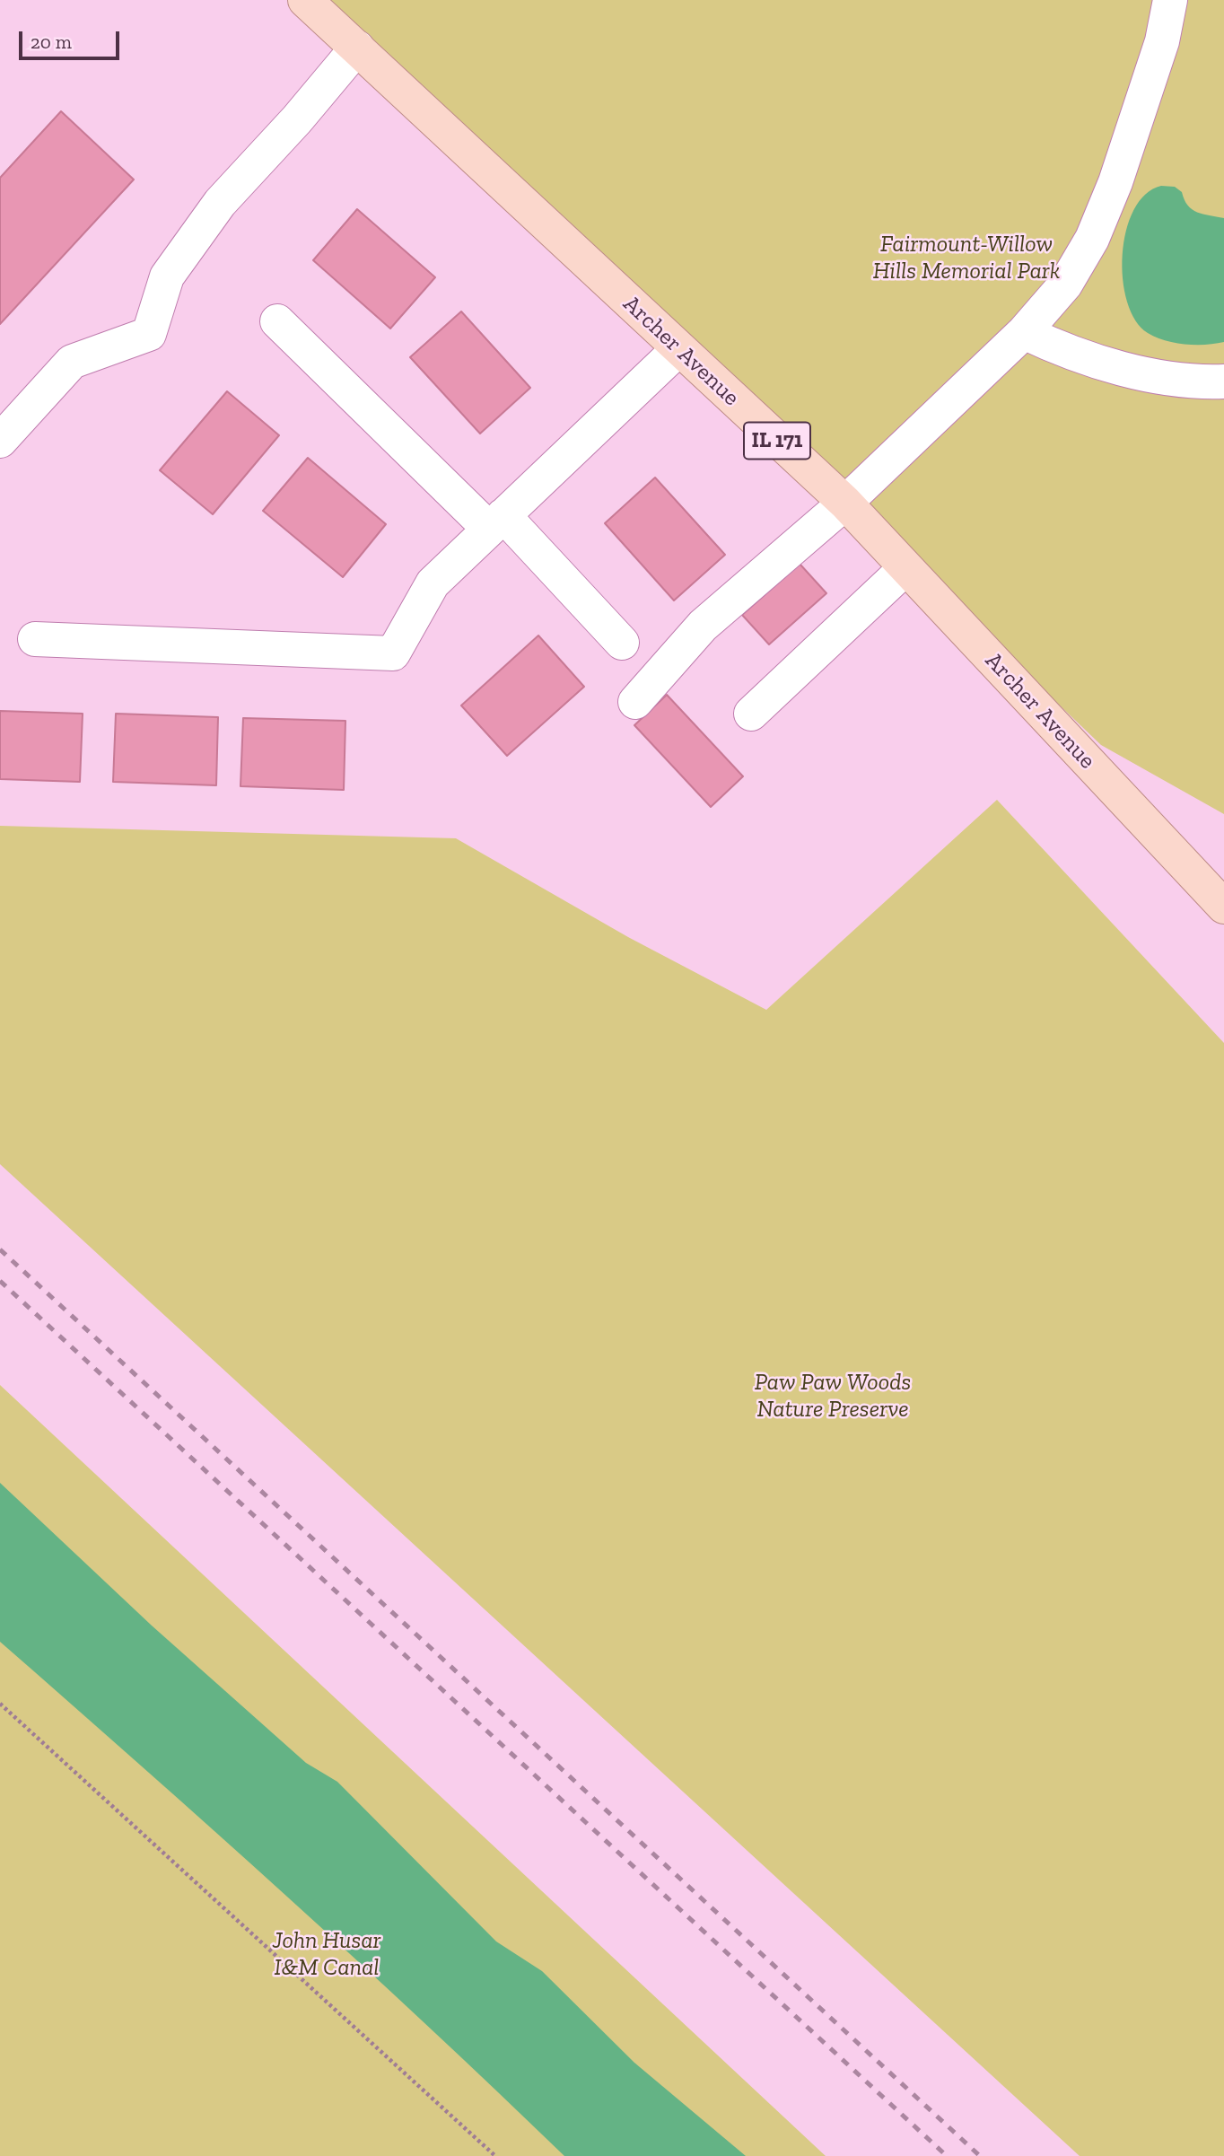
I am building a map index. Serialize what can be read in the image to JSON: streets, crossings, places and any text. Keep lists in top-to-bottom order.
{
  "streets": {
    "main road": ["Archer Avenue", "IL 171"]
  },
  "parks": ["Fairmount-Willow Hills Memorial Park", "Paw Paw Woods Nature Preserve", "John Husar I&M Canal"],
  "scale_bar": "20 m"
}
